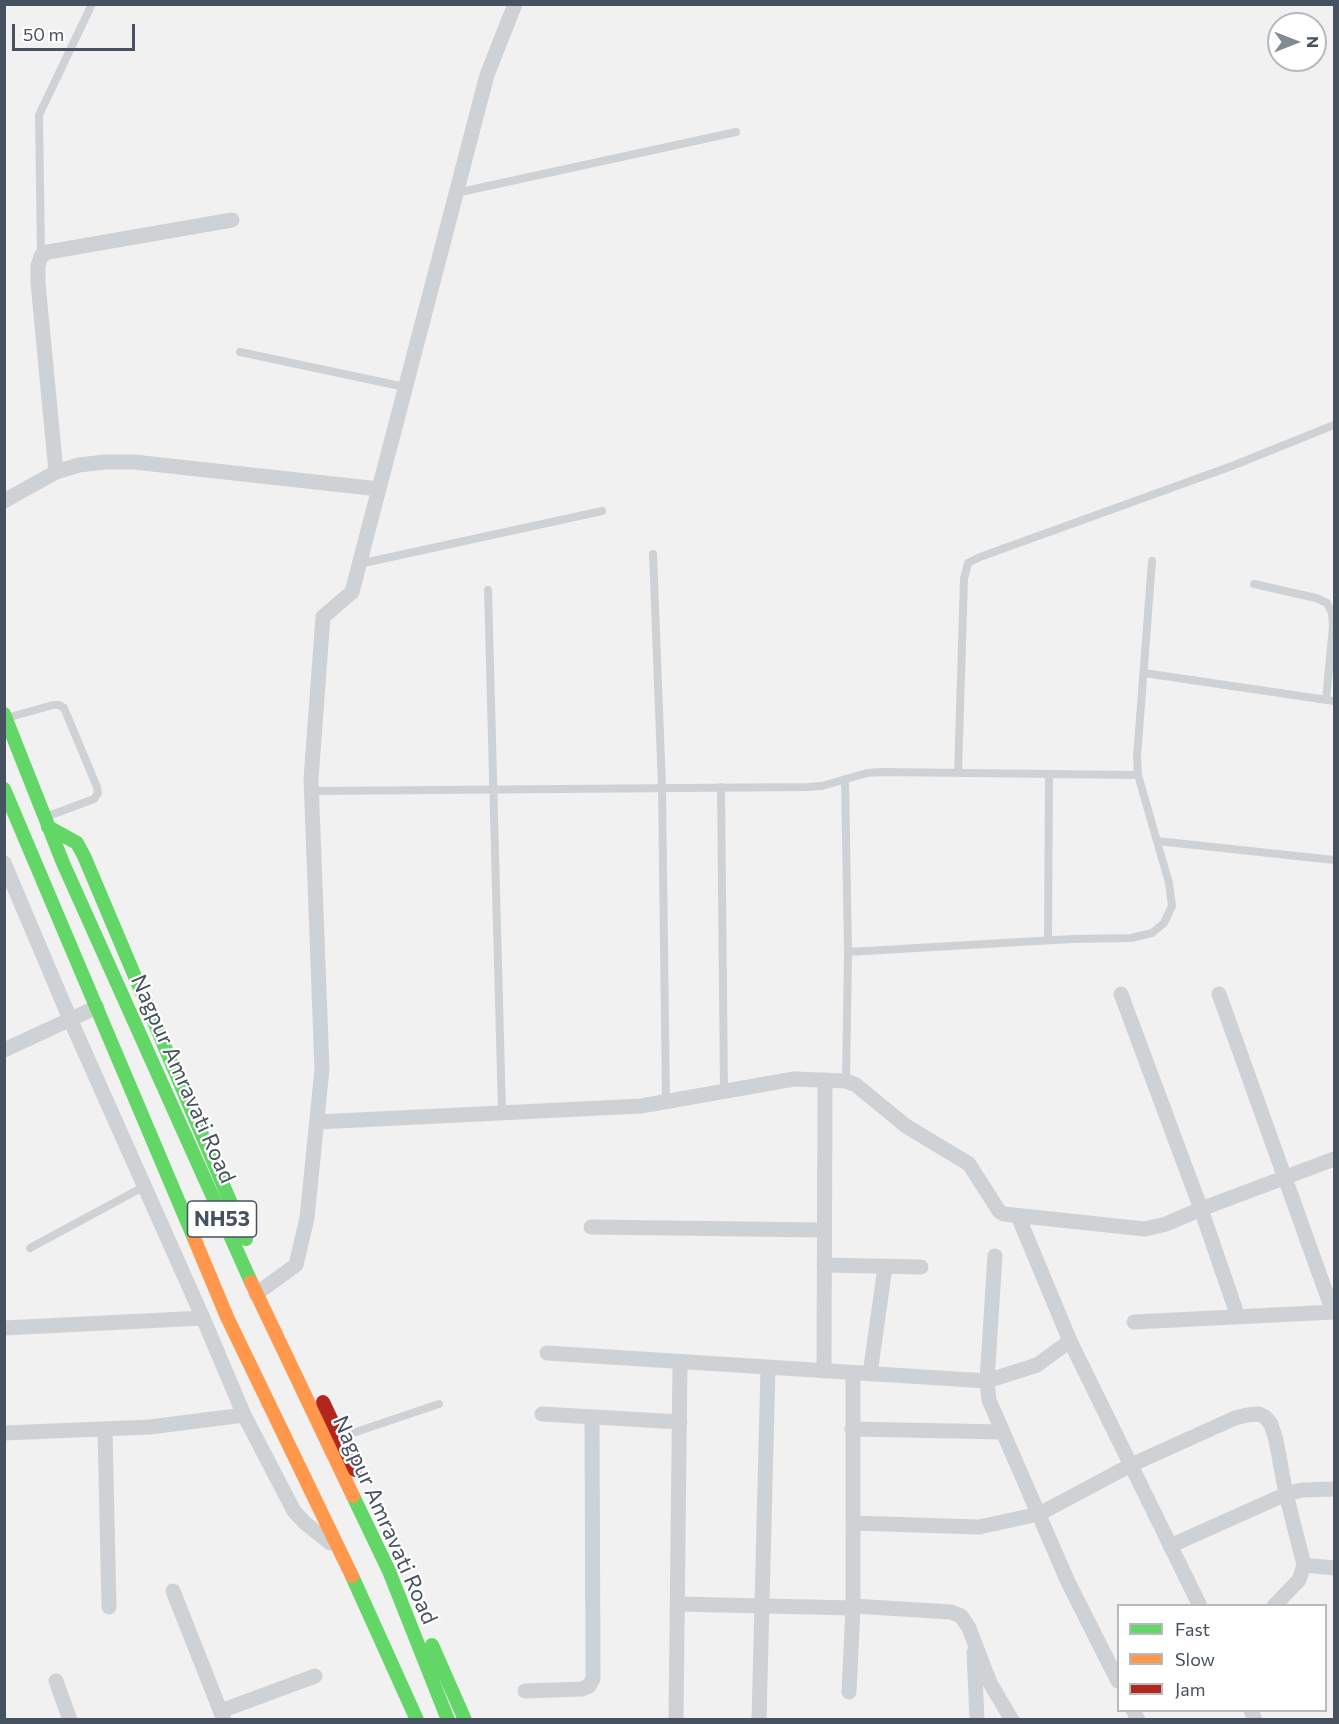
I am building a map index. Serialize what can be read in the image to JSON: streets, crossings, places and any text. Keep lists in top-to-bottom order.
{
  "streets": {
    "main road": ["Nagpur Amravati Road", "NH53"]
  },
  "legend": ["Fast", "Slow", "Jam"],
  "scale_bar": "50 m",
  "north": "right"
}
